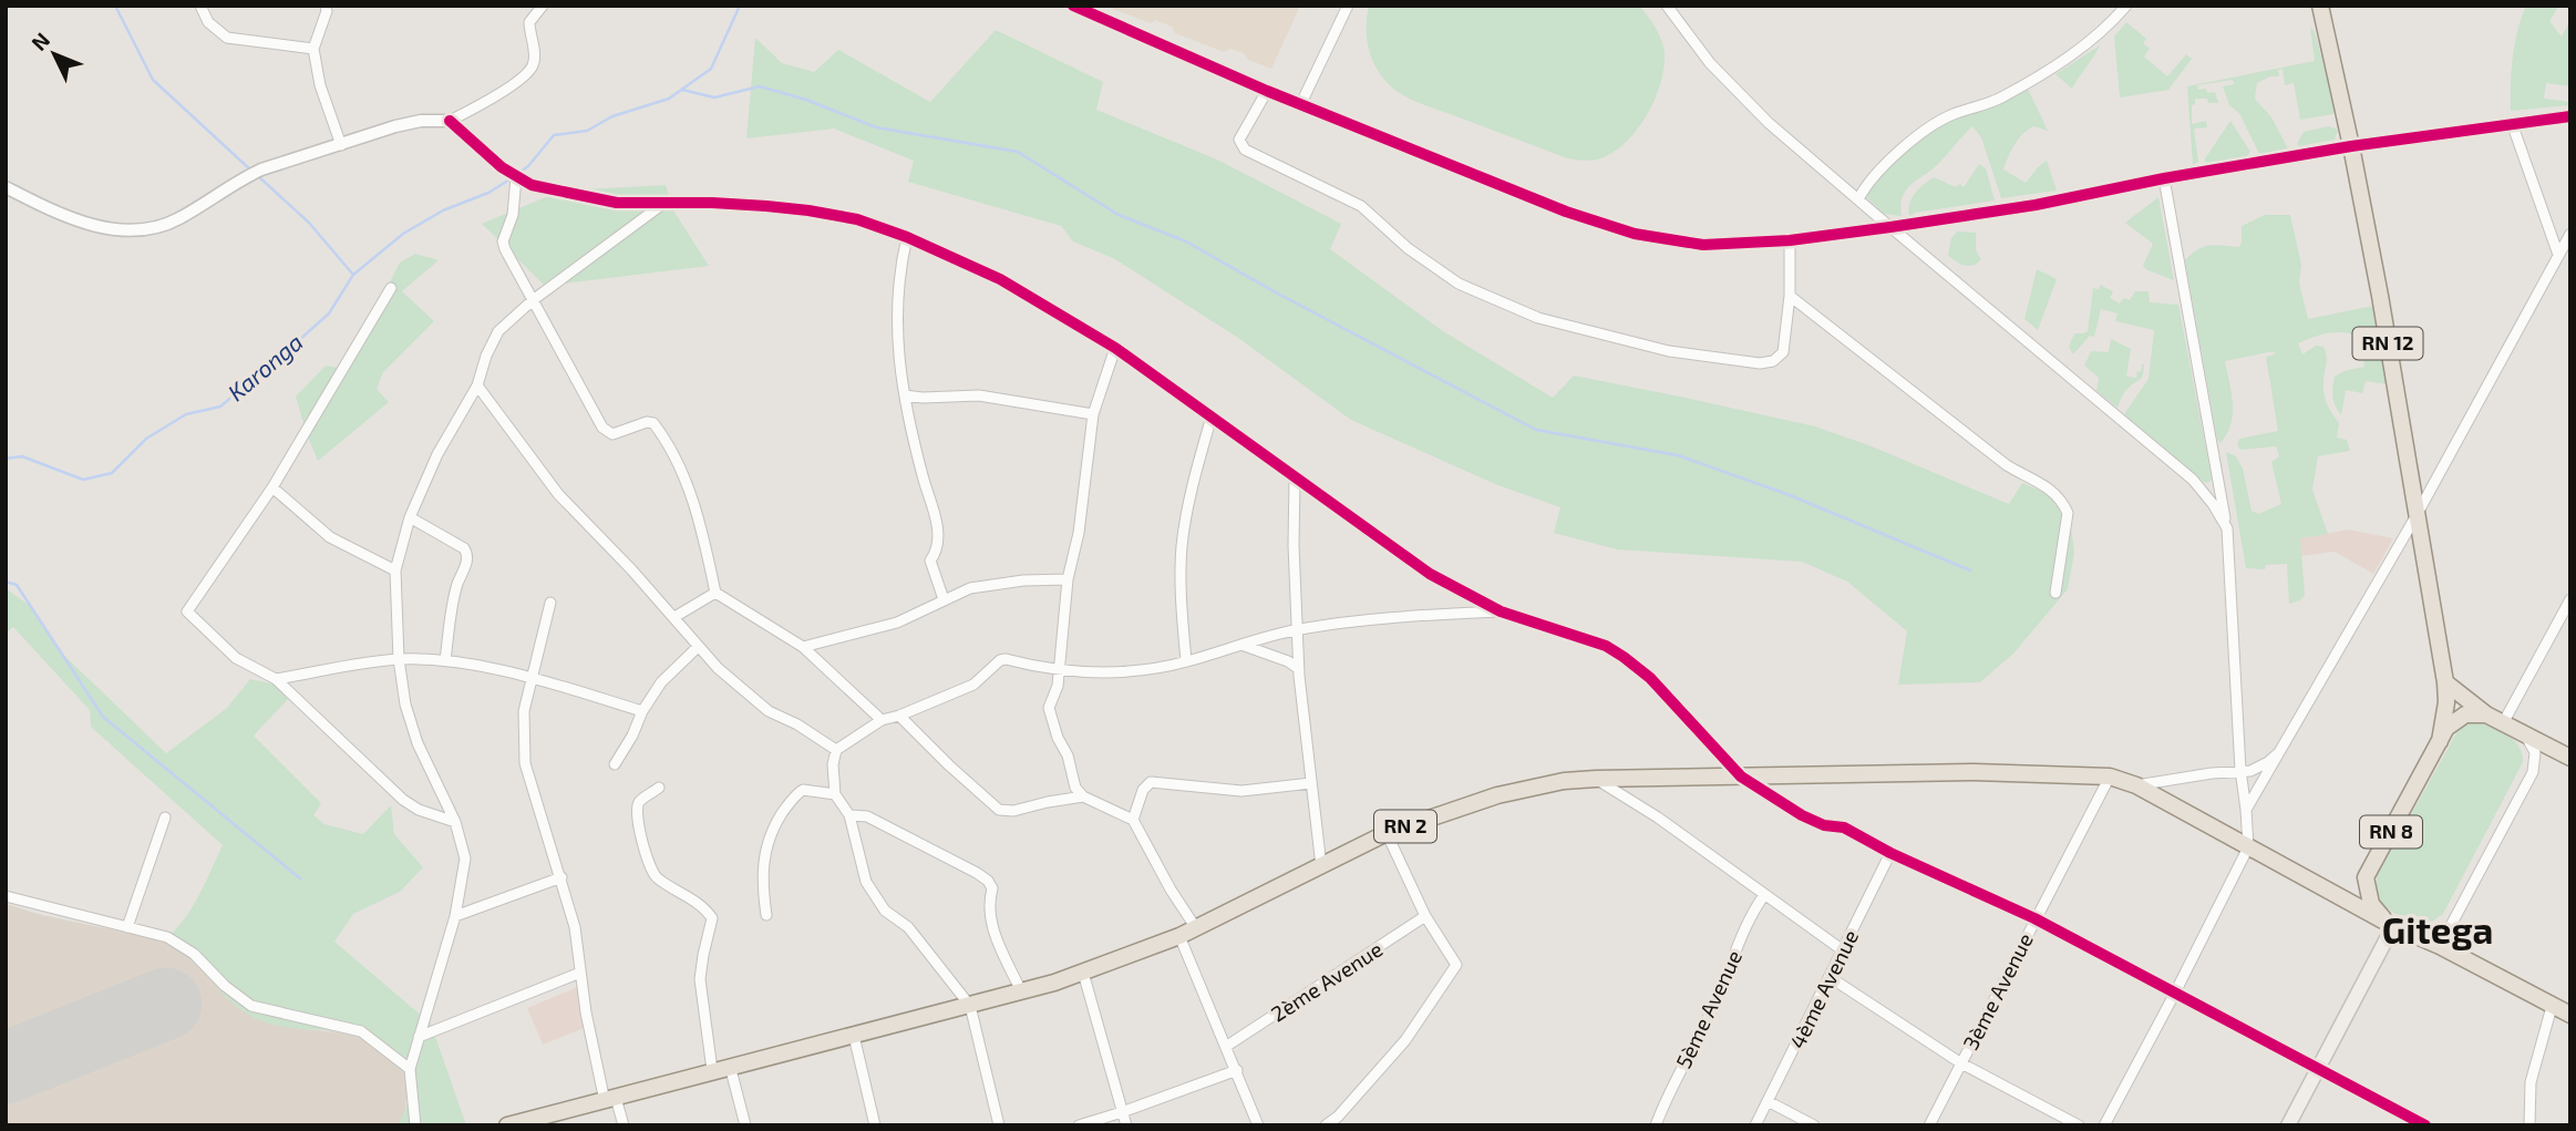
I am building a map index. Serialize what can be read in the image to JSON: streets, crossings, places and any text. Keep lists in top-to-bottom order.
{
  "streets": {
    "main road": ["RN 12", "RN 2", "RN 8"],
    "street": [
      "2ème Avenue",
      "4ème Avenue",
      "3ème Avenue",
      "5ème Avenue"
    ]
  },
  "crossings": [
    ["RN 12", "RN 8"],
    ["RN 2", "RN 8"],
    ["RN 2", "3ème Avenue"]
  ],
  "districts": ["Gitega"],
  "water": ["Karonga"],
  "north": "top left"
}
